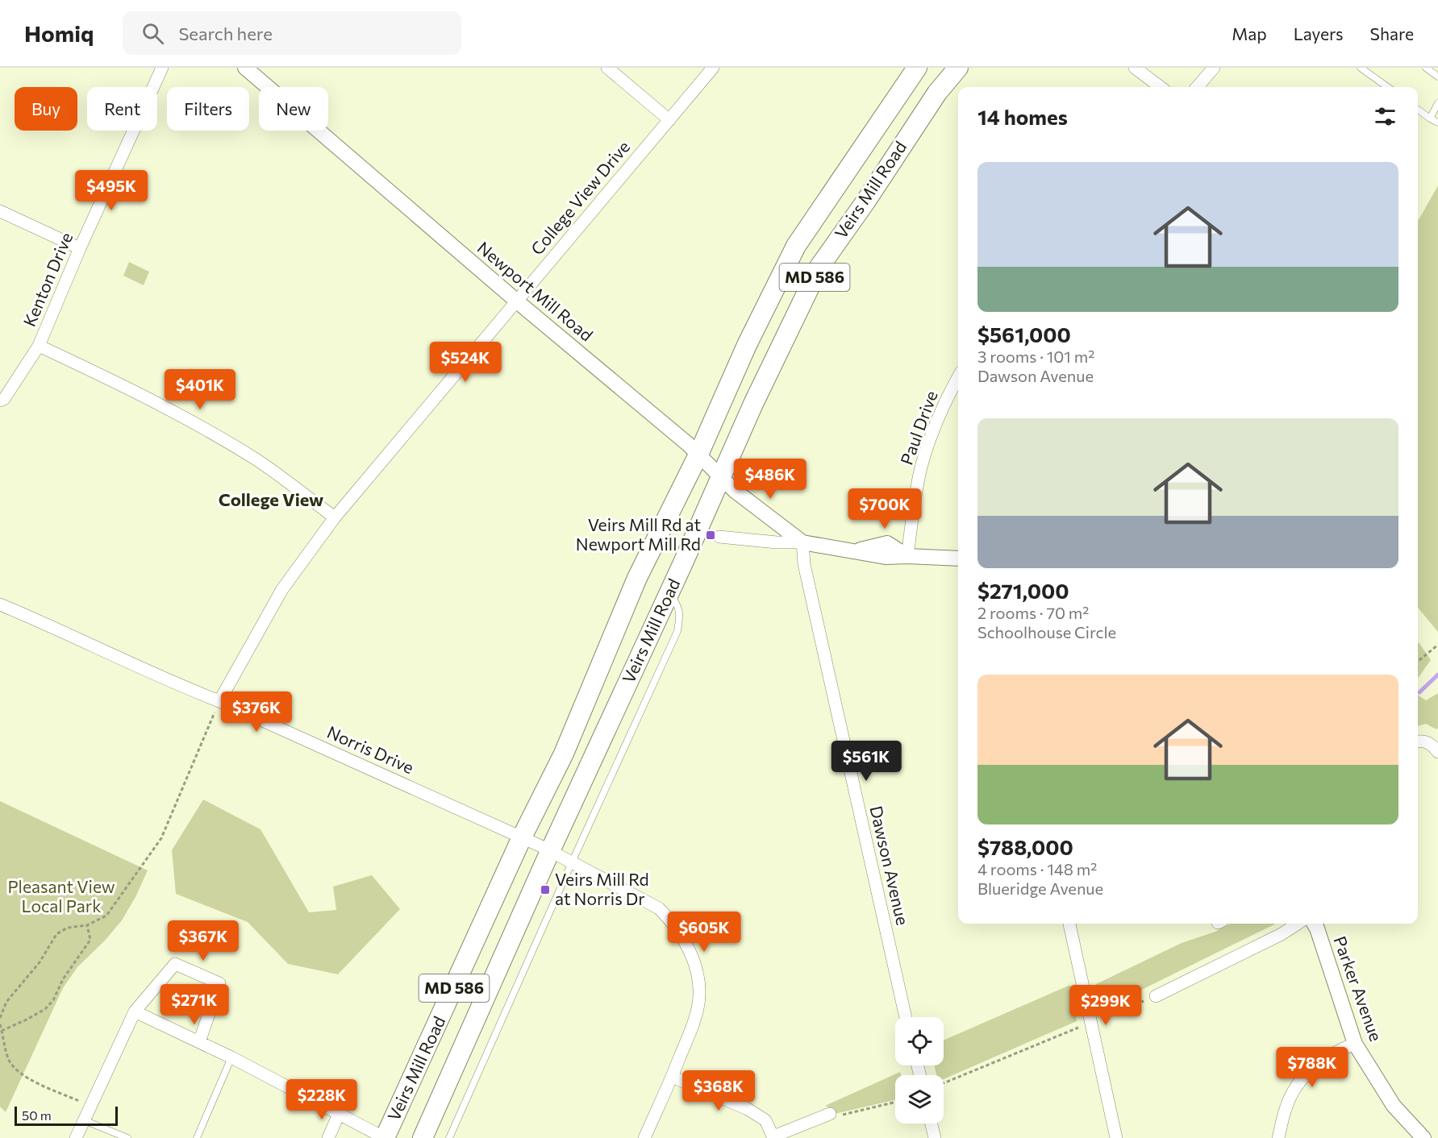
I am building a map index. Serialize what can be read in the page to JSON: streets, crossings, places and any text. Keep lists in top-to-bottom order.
{
  "streets": {
    "main road": ["Veirs Mill Road", "MD 586"],
    "street": [
      "College View Drive",
      "Kenton Drive",
      "Newport Mill Road",
      "Paul Drive",
      "Norris Drive",
      "Dawson Avenue",
      "Parker Avenue"
    ]
  },
  "crossings": [
    ["Veirs Mill Road", "Newport Mill Road"],
    ["Veirs Mill Road", "Norris Drive"],
    ["College View Drive", "Newport Mill Road"],
    ["College View Drive", "Norris Drive"],
    ["Newport Mill Road", "Paul Drive"],
    ["Newport Mill Road", "Dawson Avenue"]
  ],
  "districts": ["College View"],
  "parks": ["Pleasant View Local Park"],
  "places": {
    "transit": ["Veirs Mill Rd at Newport Mill Rd", "Veirs Mill Rd at Norris Dr"]
  },
  "scale_bar": "50 m",
  "page": {
    "header": "Homiq",
    "search": "Search here",
    "nav": ["Map", "Layers", "Share"],
    "chip": [
      "Buy",
      "Rent",
      "Filters",
      "New"
    ],
    "heading": "14 homes",
    "list": [
      {
        "name": "$561,000",
        "note": "3 rooms · 101 m² · Dawson Avenue"
      },
      {
        "name": "$271,000",
        "note": "2 rooms · 70 m² · Schoolhouse Circle"
      },
      {
        "name": "$788,000",
        "note": "4 rooms · 148 m² · Blueridge Avenue"
      }
    ],
    "price": [
      "$495K",
      "$524K",
      "$401K",
      "$486K",
      "$700K",
      "$376K",
      "$561K",
      "$605K",
      "$367K",
      "$271K",
      "$299K",
      "$788K",
      "$368K",
      "$228K"
    ],
    "scale": "50 m"
  }
}
